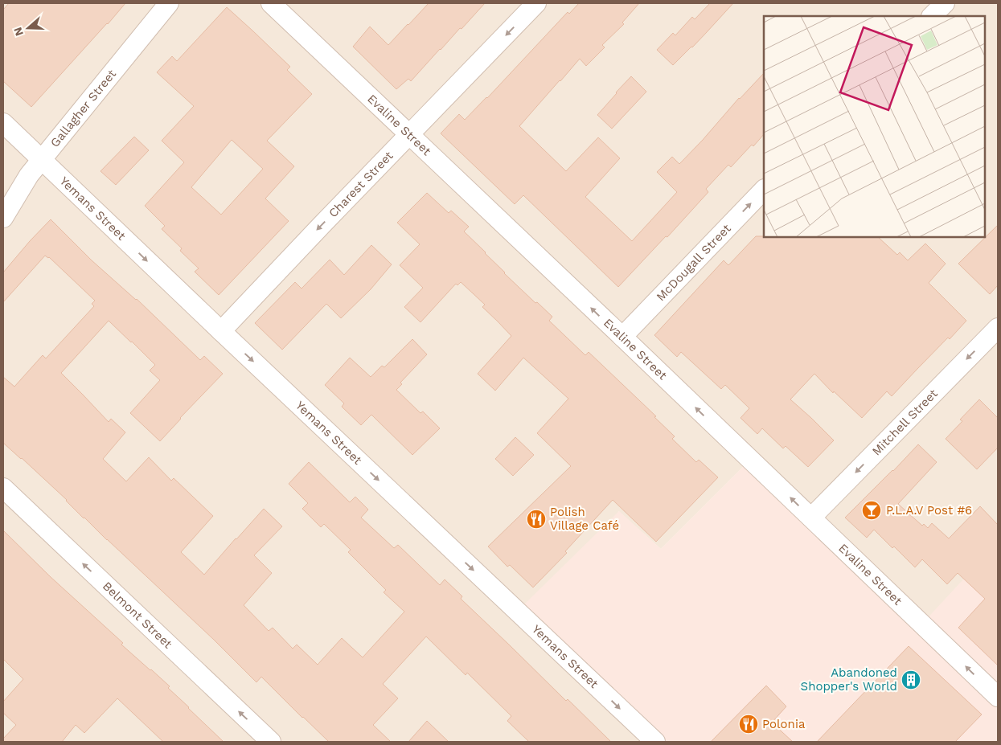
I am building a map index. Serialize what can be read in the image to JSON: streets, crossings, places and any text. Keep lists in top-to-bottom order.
{
  "streets": {
    "street": [
      "Gallagher Street",
      "Evaline Street",
      "Charest Street",
      "Yemans Street",
      "McDougall Street",
      "Mitchell Street",
      "Belmont Street"
    ]
  },
  "crossings": [
    ["Gallagher Street", "Yemans Street"],
    ["Evaline Street", "Charest Street"],
    ["Evaline Street", "McDougall Street"],
    ["Evaline Street", "Mitchell Street"],
    ["Charest Street", "Yemans Street"]
  ],
  "one_way": [
    "Evaline Street",
    "Charest Street",
    "Yemans Street",
    "McDougall Street",
    "Mitchell Street",
    "Belmont Street"
  ],
  "places": {
    "bar": ["P.L.A.V Post #6"],
    "restaurant": ["Polish Village Café", "Polonia"],
    "building": ["Abandoned Shopper's World"]
  },
  "north": "left"
}
